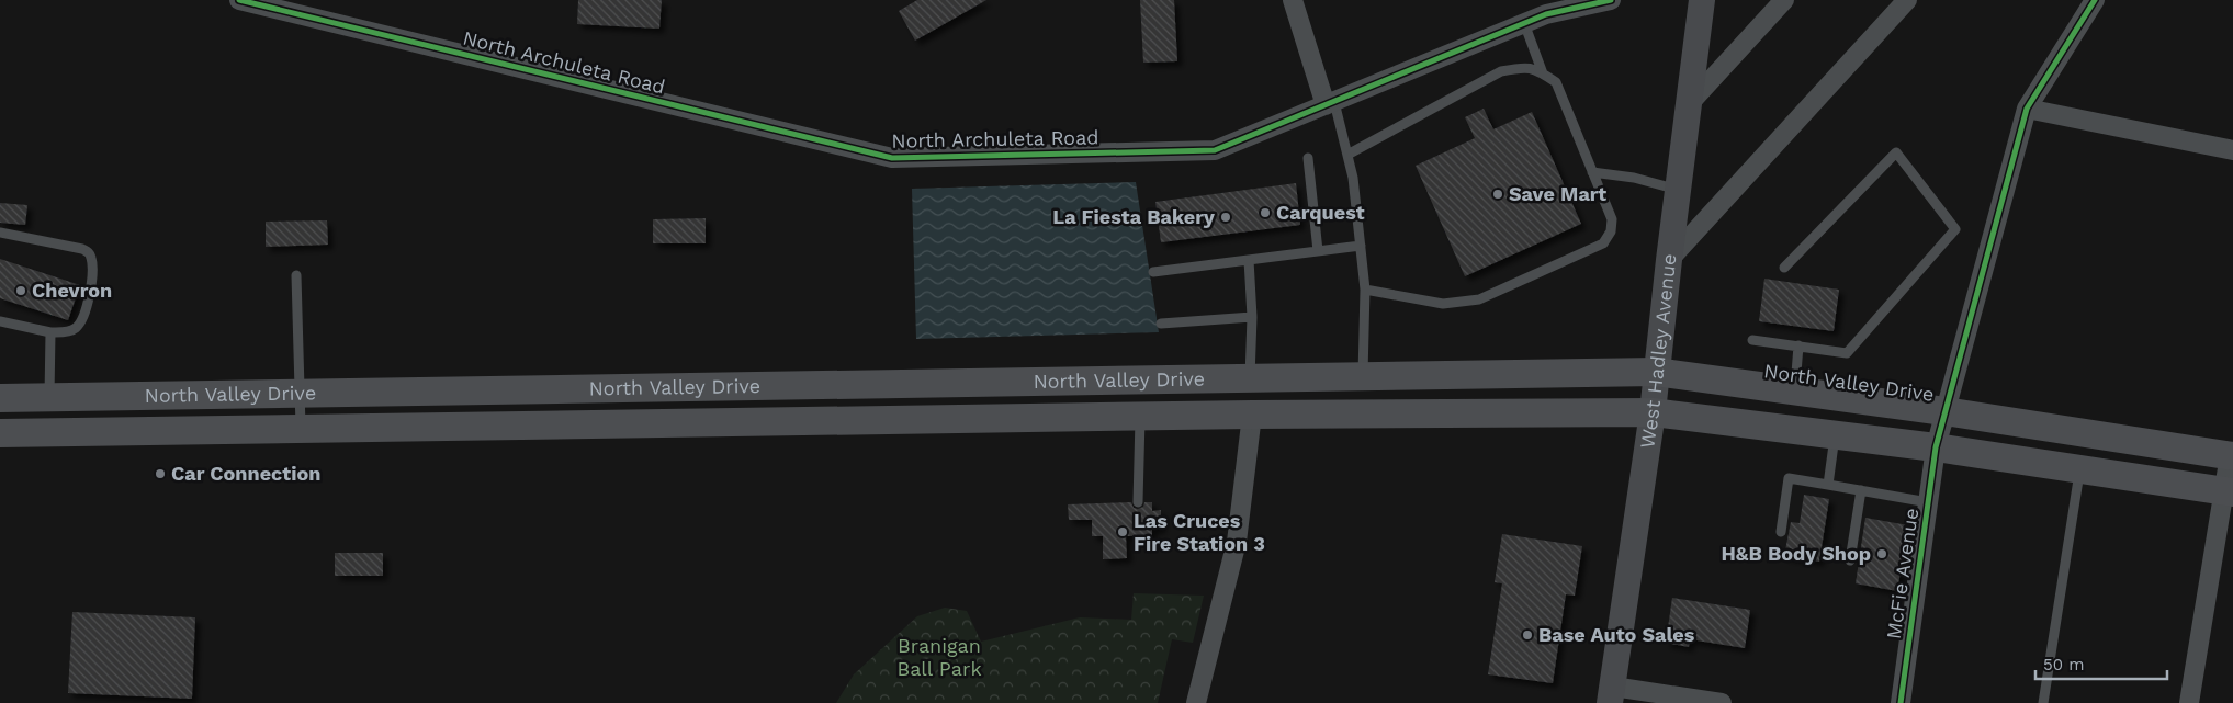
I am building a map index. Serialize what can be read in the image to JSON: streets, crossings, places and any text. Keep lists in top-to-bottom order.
{
  "streets": {
    "main road": ["North Valley Drive"],
    "street": ["North Archuleta Road", "West Hadley Avenue", "McFie Avenue"]
  },
  "crossings": [
    ["West Hadley Avenue", "North Valley Drive"],
    ["North Valley Drive", "McFie Avenue"]
  ],
  "parks": ["Branigan Ball Park"],
  "places": [
    "Save Mart",
    "Carquest",
    "La Fiesta Bakery",
    "Chevron",
    "Car Connection",
    "Las Cruces Fire Station 3",
    "H&B Body Shop",
    "Base Auto Sales"
  ],
  "scale_bar": "50 m"
}
